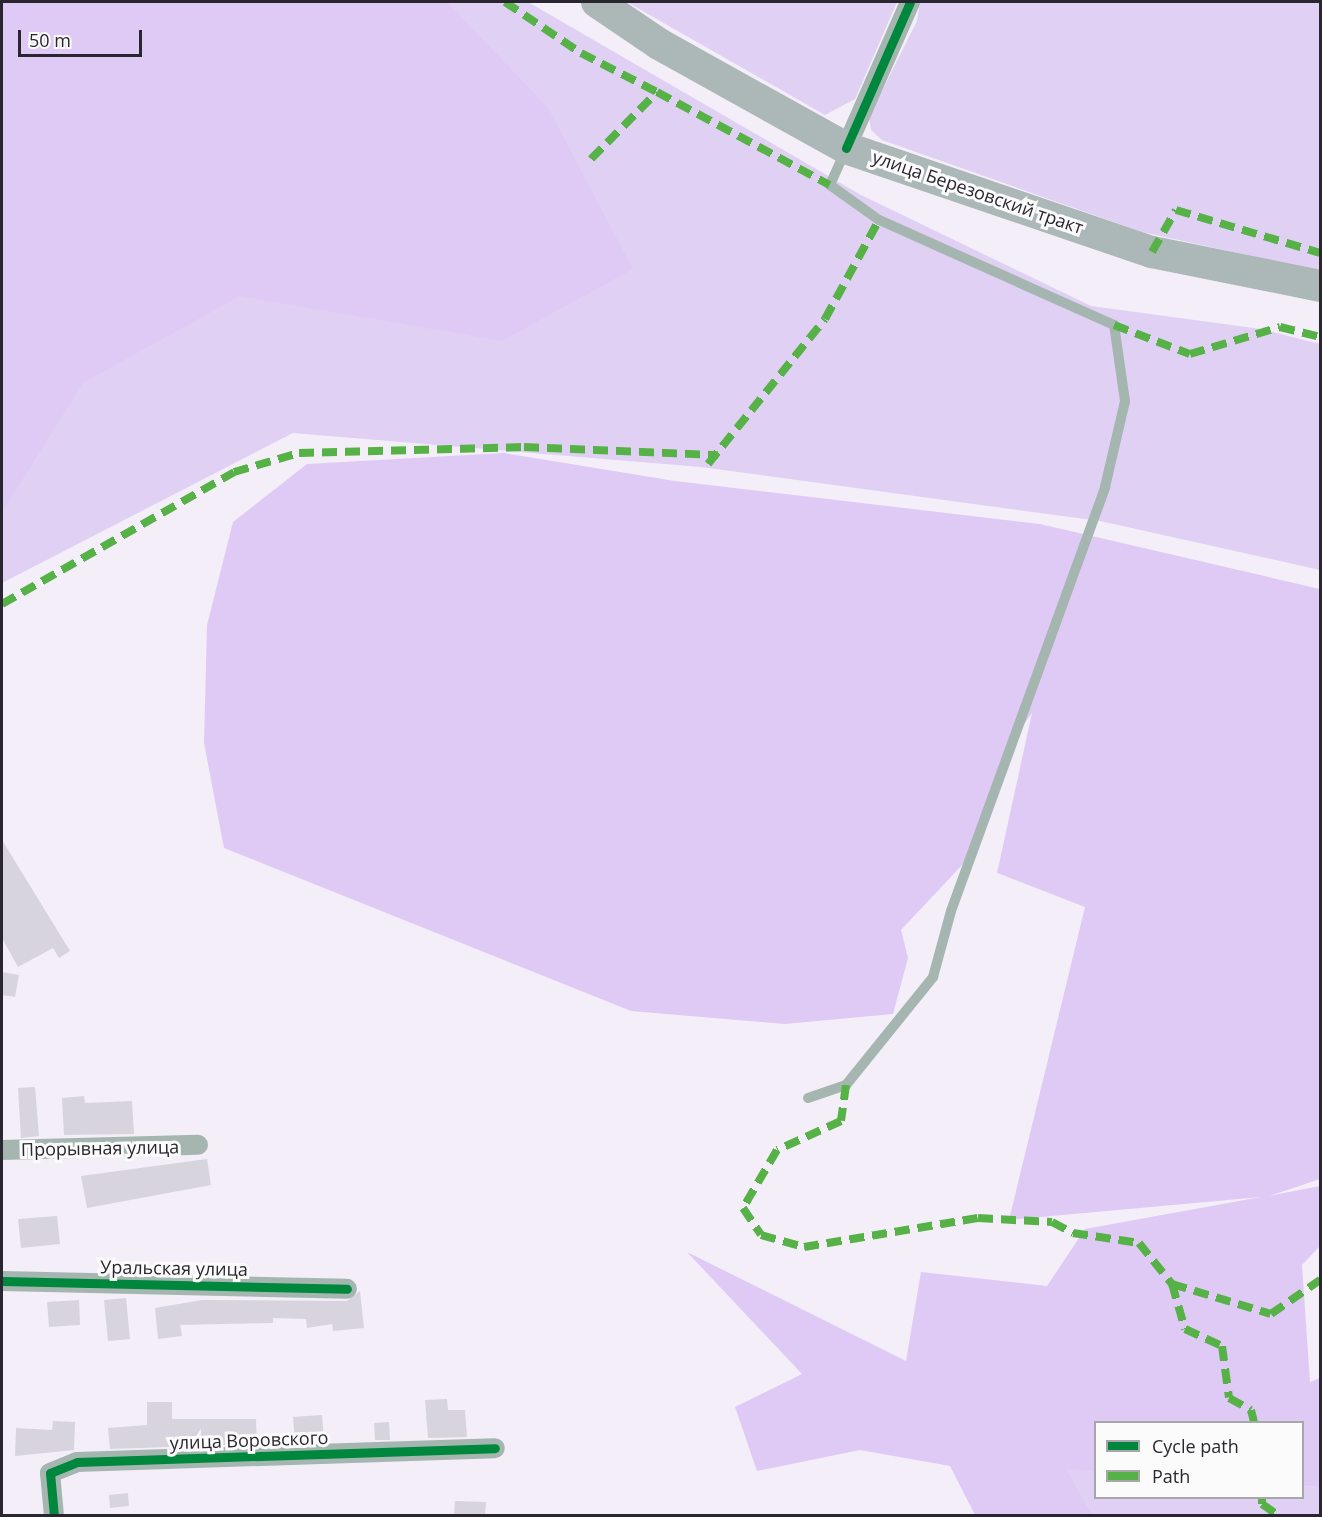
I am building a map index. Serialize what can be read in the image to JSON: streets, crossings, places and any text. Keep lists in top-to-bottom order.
{
  "streets": {
    "main road": ["улица Березовский тракт"],
    "street": ["Прорывная улица", "Уральская улица", "улица Воровского"]
  },
  "legend": ["Cycle path", "Path"],
  "scale_bar": "50 m"
}
